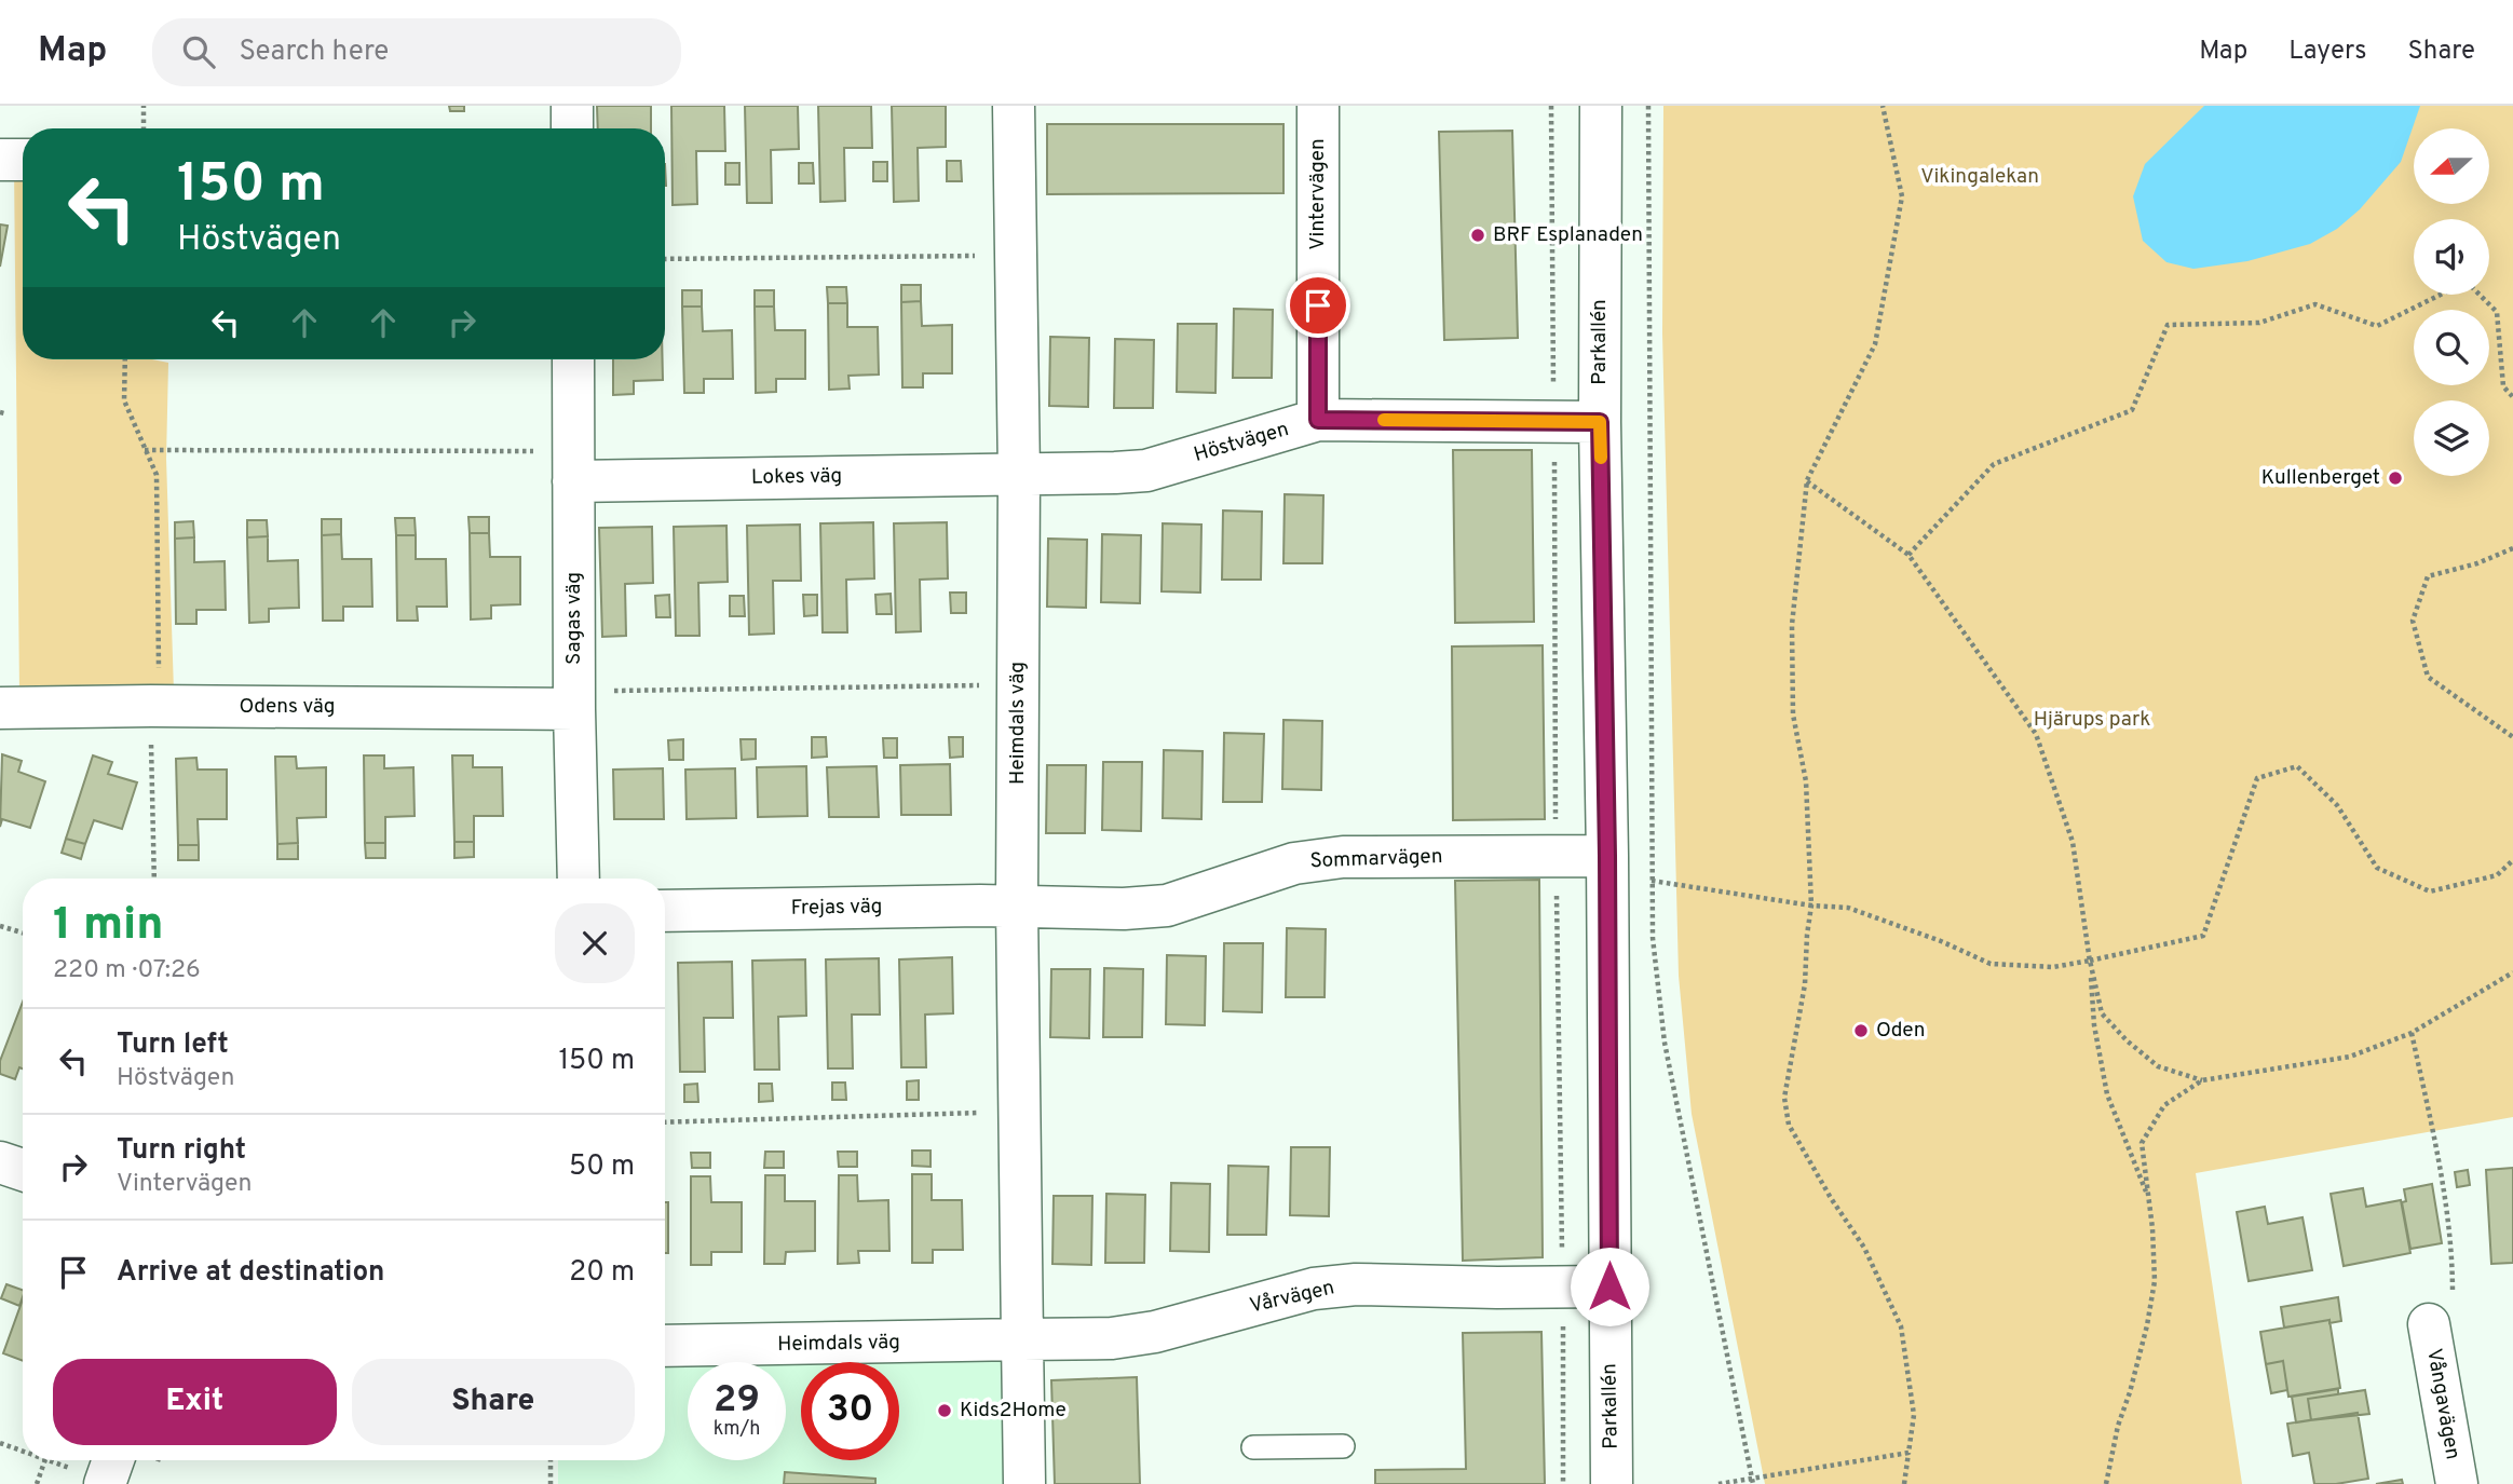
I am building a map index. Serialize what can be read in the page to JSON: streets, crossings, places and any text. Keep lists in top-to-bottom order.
{
  "streets": {
    "street": [
      "Vintervägen",
      "Parkallén",
      "Höstvägen",
      "Lokes väg",
      "Sagas väg",
      "Odens väg",
      "Heimdals väg",
      "Sommarvägen",
      "Frejas väg",
      "Vårvägen",
      "Vångavägen"
    ]
  },
  "crossings": [
    ["Vintervägen", "Höstvägen"],
    ["Parkallén", "Höstvägen"],
    ["Parkallén", "Sommarvägen"],
    ["Parkallén", "Vårvägen"],
    ["Höstvägen", "Lokes väg"],
    ["Höstvägen", "Heimdals väg"],
    ["Lokes väg", "Sagas väg"],
    ["Lokes väg", "Heimdals väg"],
    ["Sagas väg", "Odens väg"],
    ["Heimdals väg", "Sommarvägen"],
    ["Heimdals väg", "Frejas väg"],
    ["Heimdals väg", "Vårvägen"],
    ["Sommarvägen", "Frejas väg"]
  ],
  "parks": ["Vikingalekan", "Hjärups park"],
  "places": [
    "BRF Esplanaden",
    "Kullenberget",
    "Oden",
    "Kids2Home"
  ],
  "north": "left",
  "page": {
    "header": "Map",
    "search": "Search here",
    "nav": ["Map", "Layers", "Share"],
    "turn": ["150 m", "Höstvägen"],
    "heading": ["1 min", "220 m · 07:26"],
    "list": [
      {
        "name": "Turn left",
        "note": "Höstvägen",
        "value": "150 m"
      },
      {
        "name": "Turn right",
        "note": "Vintervägen",
        "value": "50 m"
      },
      {
        "name": "Arrive at destination",
        "value": "20 m"
      }
    ],
    "buttons": ["Exit", "Share"],
    "speed": "29 km/h",
    "limit": "30"
  }
}
